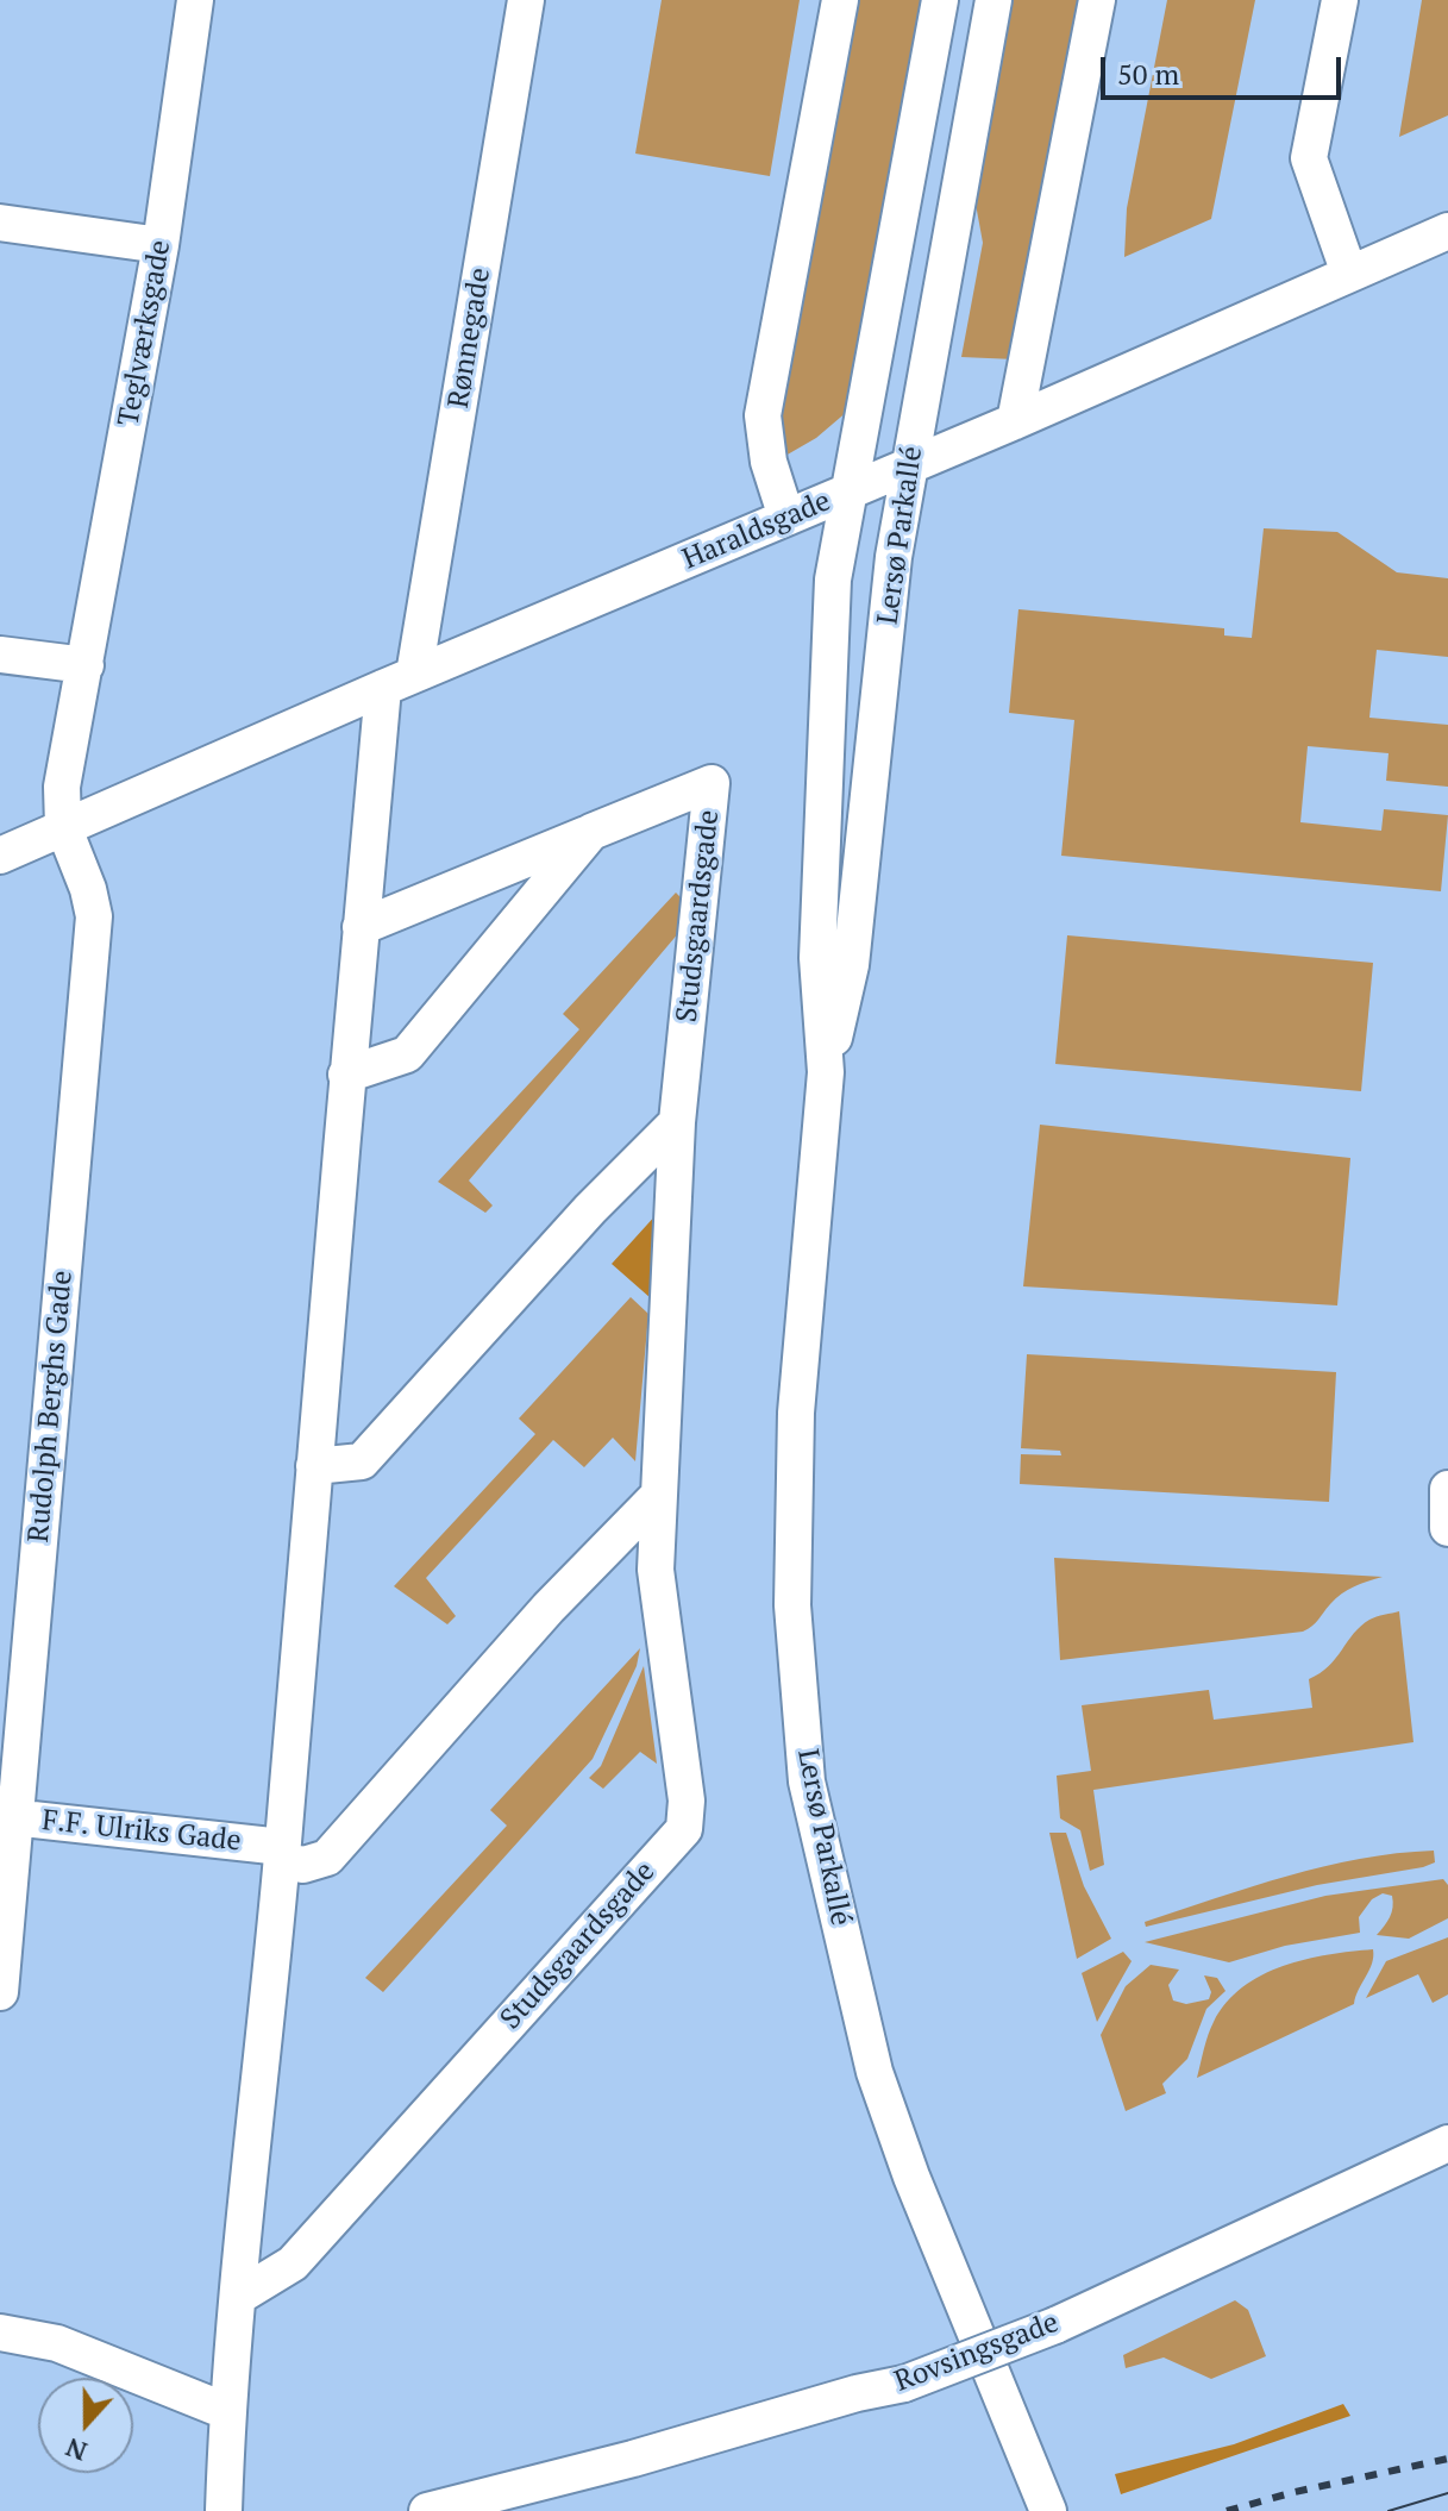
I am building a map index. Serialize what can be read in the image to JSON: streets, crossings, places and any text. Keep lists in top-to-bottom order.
{
  "streets": {
    "street": [
      "Teglværksgade",
      "Rønnegade",
      "Haraldsgade",
      "Lersø Parkallé",
      "Studsgaardsgade",
      "Rudolph Berghs Gade",
      "F.F. Ulriks Gade",
      "Rovsingsgade"
    ]
  },
  "crossings": [
    ["Rønnegade", "Haraldsgade"],
    ["Haraldsgade", "Lersø Parkallé"],
    ["Haraldsgade", "Rudolph Berghs Gade"],
    ["Rudolph Berghs Gade", "F.F. Ulriks Gade"]
  ],
  "scale_bar": "50 m",
  "north": "bottom"
}
